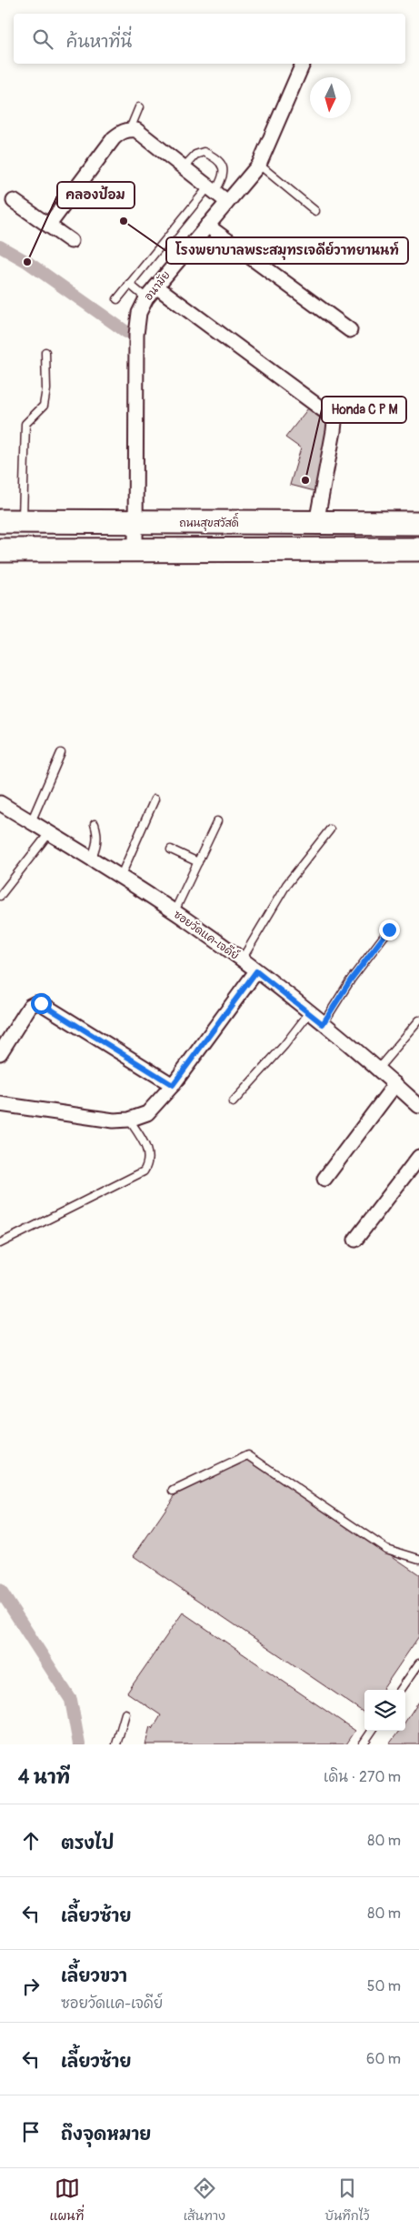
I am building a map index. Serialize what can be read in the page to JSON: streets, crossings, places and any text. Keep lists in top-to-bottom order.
{
  "streets": {
    "main road": ["ถนนสุขสวัสดิ์"],
    "street": ["อนามัย", "ซอยวัดแค-เจดีย์"]
  },
  "crossings": [
    ["อนามัย", "ถนนสุขสวัสดิ์"]
  ],
  "places": ["โรงพยาบาลพระสมุทรเจดีย์วาทยานนท์", "คลองป้อม", "Honda C P M"],
  "north": "bottom",
  "page": {
    "search": "ค้นหาที่นี่",
    "heading": ["4 นาที", "เดิน · 270 m"],
    "list": [
      ["ตรงไป", "80 m"],
      ["เลี้ยวซ้าย", "80 m"],
      ["เลี้ยวขวา", "ซอยวัดแค-เจดีย์", "50 m"],
      ["เลี้ยวซ้าย", "60 m"],
      "ถึงจุดหมาย"
    ],
    "nav": ["แผนที่", "เส้นทาง", "บันทึกไว้"]
  }
}
